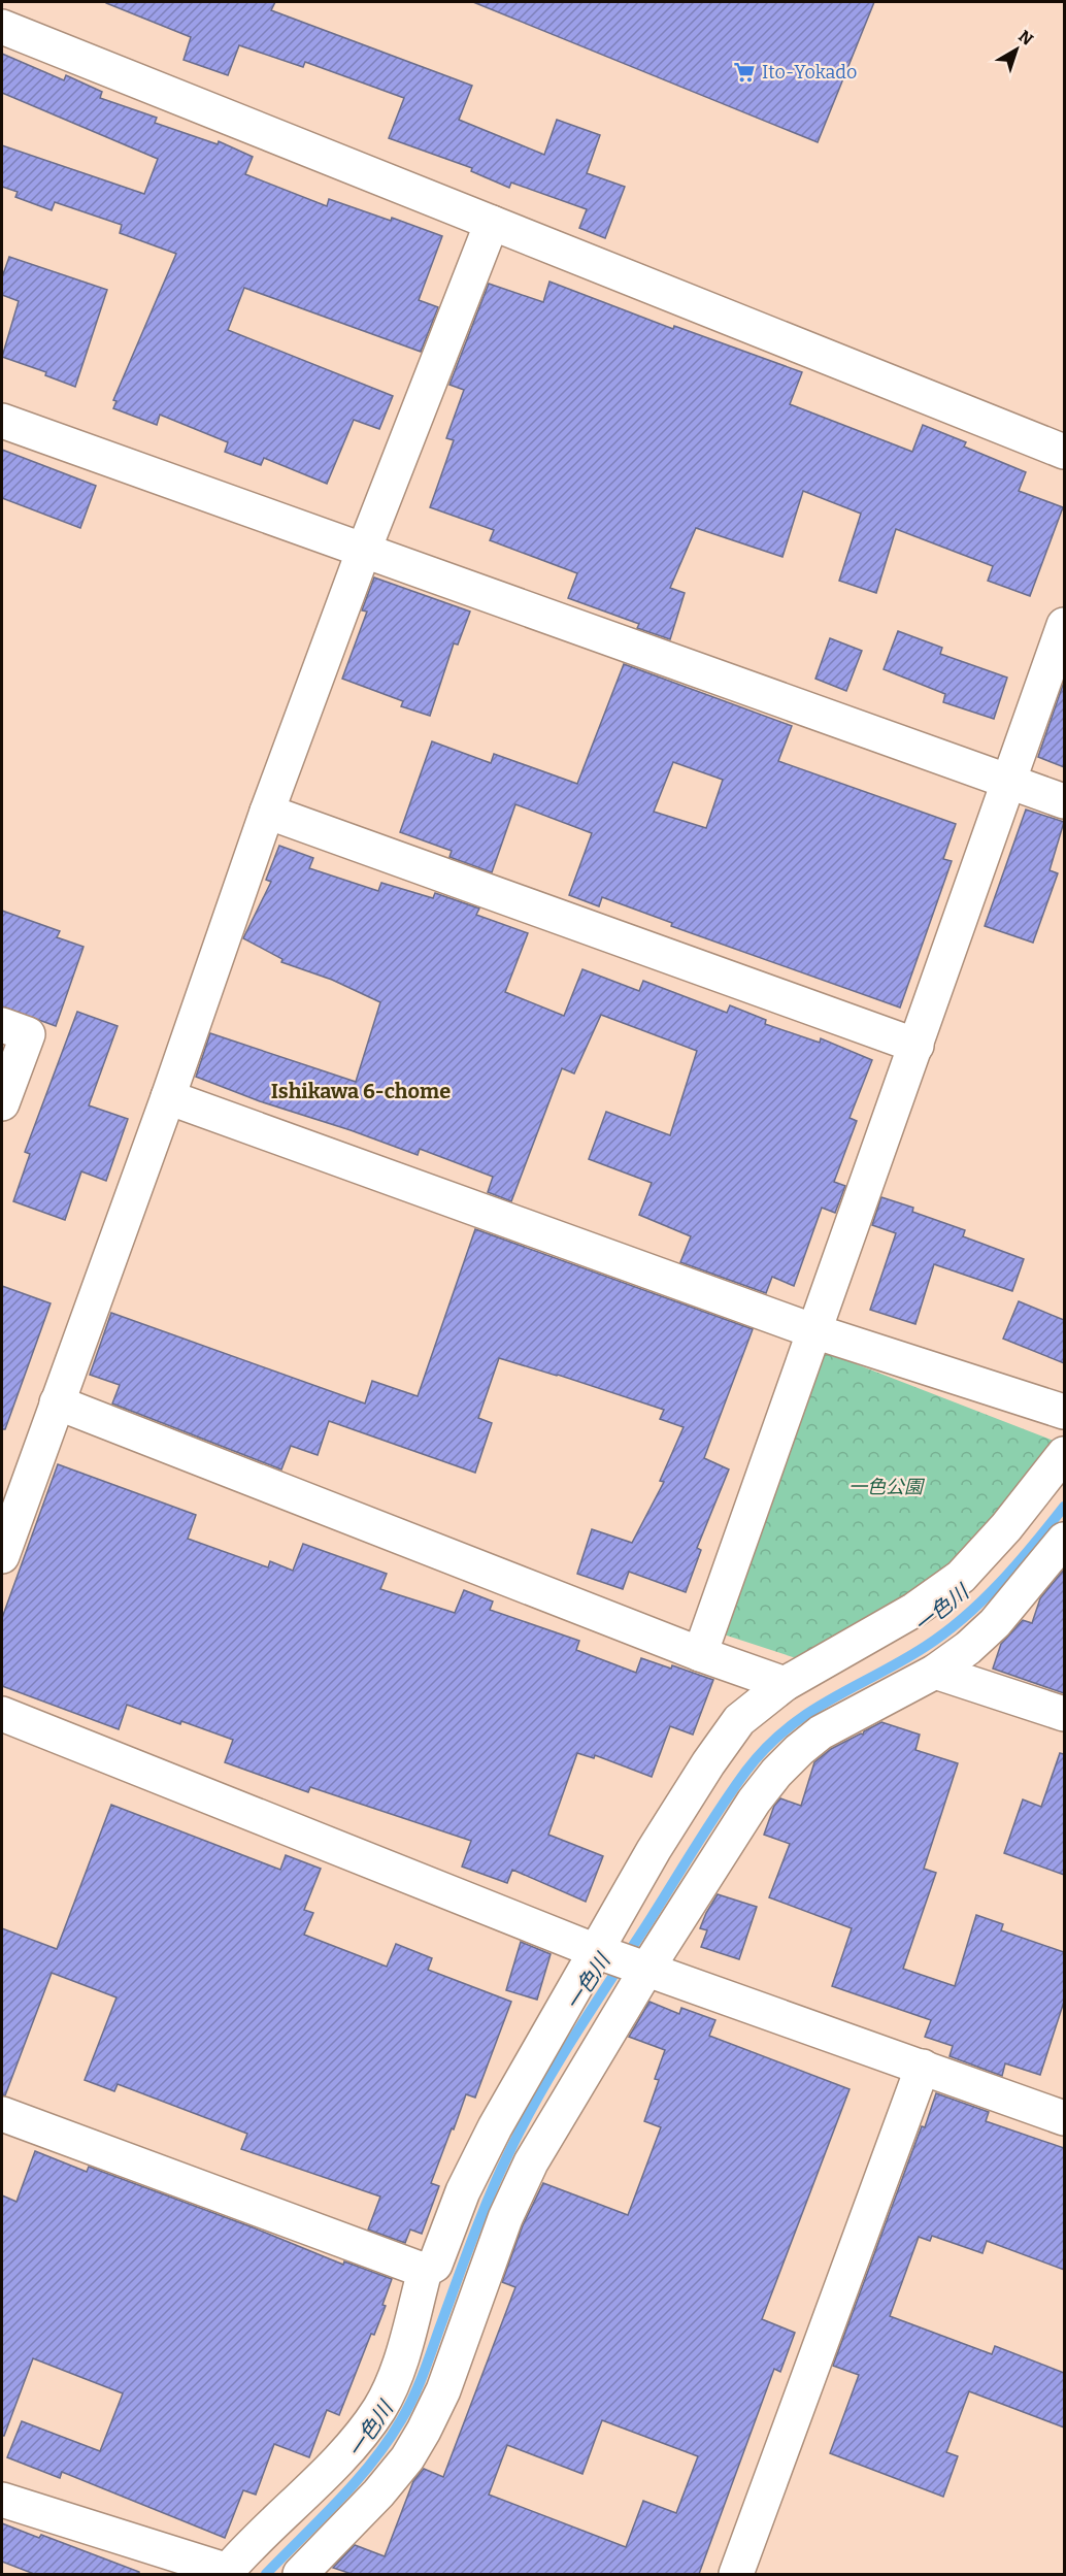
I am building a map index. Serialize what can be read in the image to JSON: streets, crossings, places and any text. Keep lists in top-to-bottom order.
{
  "districts": ["Ishikawa 6-chome"],
  "water": ["一色川"],
  "parks": ["一色公園"],
  "places": {
    "supermarket": ["Ito-Yokado"]
  },
  "north": "top right"
}
